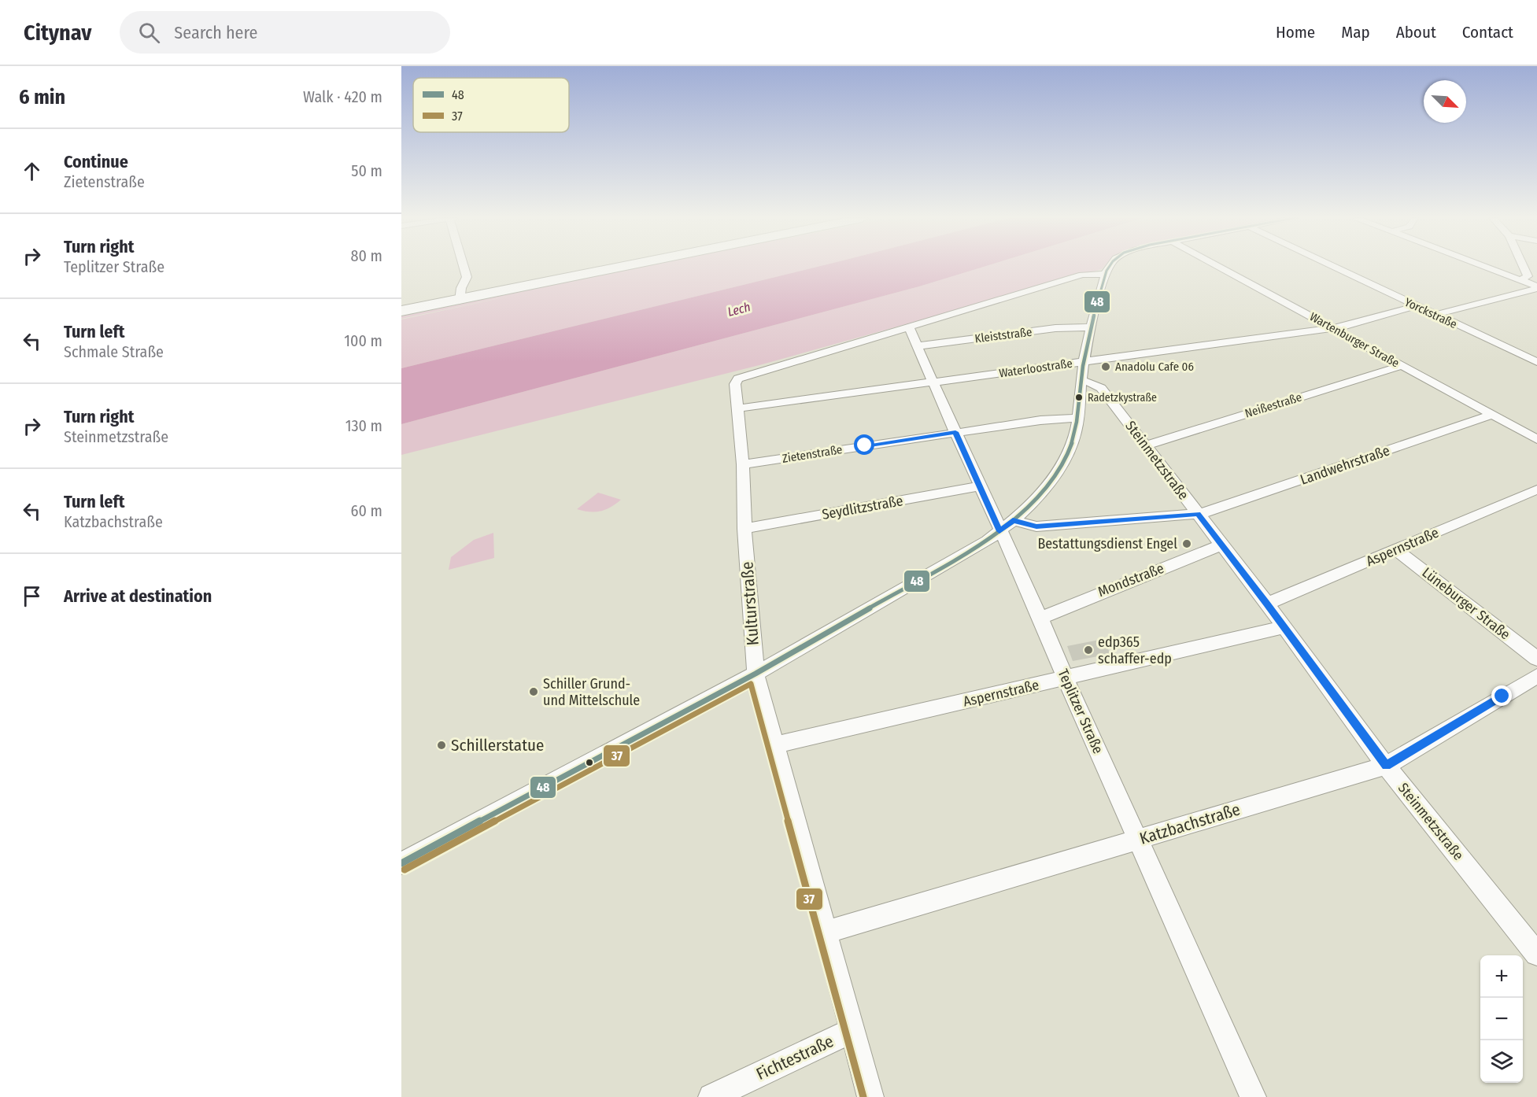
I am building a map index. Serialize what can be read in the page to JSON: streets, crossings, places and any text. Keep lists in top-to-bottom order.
{
  "streets": {
    "street": [
      "Yorckstraße",
      "Kleiststraße",
      "Wartenburger Straße",
      "Waterloostraße",
      "Neißestraße",
      "Zietenstraße",
      "Steinmetzstraße",
      "Landwehrstraße",
      "Seydlitzstraße",
      "Aspernstraße",
      "Mondstraße",
      "Kulturstraße",
      "Lüneburger Straße",
      "Teplitzer Straße",
      "Katzbachstraße",
      "Fichtestraße"
    ]
  },
  "crossings": [
    ["Yorckstraße", "Waterloostraße"],
    ["Kleiststraße", "Teplitzer Straße"],
    ["Wartenburger Straße", "Waterloostraße"],
    ["Wartenburger Straße", "Neißestraße"],
    ["Wartenburger Straße", "Landwehrstraße"],
    ["Waterloostraße", "Kulturstraße"],
    ["Waterloostraße", "Teplitzer Straße"],
    ["Neißestraße", "Steinmetzstraße"],
    ["Zietenstraße", "Kulturstraße"],
    ["Zietenstraße", "Teplitzer Straße"],
    ["Steinmetzstraße", "Landwehrstraße"],
    ["Steinmetzstraße", "Aspernstraße"],
    ["Steinmetzstraße", "Mondstraße"],
    ["Steinmetzstraße", "Katzbachstraße"],
    ["Landwehrstraße", "Teplitzer Straße"],
    ["Seydlitzstraße", "Kulturstraße"],
    ["Seydlitzstraße", "Teplitzer Straße"],
    ["Aspernstraße", "Kulturstraße"],
    ["Aspernstraße", "Lüneburger Straße"],
    ["Aspernstraße", "Teplitzer Straße"],
    ["Mondstraße", "Teplitzer Straße"],
    ["Kulturstraße", "Teplitzer Straße"],
    ["Kulturstraße", "Katzbachstraße"],
    ["Kulturstraße", "Fichtestraße"],
    ["Teplitzer Straße", "Katzbachstraße"]
  ],
  "water": ["Lech"],
  "places": [
    "Anadolu Cafe 06",
    "Radetzkystraße",
    "Bestattungsdienst Engel",
    "edp365 schaffer-edp",
    "Schiller Grund- und Mittelschule",
    "Schillerstatue"
  ],
  "lines": ["transit line 48", "transit line 37"],
  "legend": ["48", "37"],
  "north": "bottom right",
  "page": {
    "header": "Citynav",
    "search": "Search here",
    "nav": [
      "Home",
      "Map",
      "About",
      "Contact"
    ],
    "heading": ["6 min", "Walk · 420 m"],
    "list": [
      ["Continue", "Zietenstraße", "50 m"],
      ["Turn right", "Teplitzer Straße", "80 m"],
      ["Turn left", "Schmale Straße", "100 m"],
      ["Turn right", "Steinmetzstraße", "130 m"],
      ["Turn left", "Katzbachstraße", "60 m"],
      "Arrive at destination"
    ],
    "map_buttons": ["+", "−"]
  }
}
